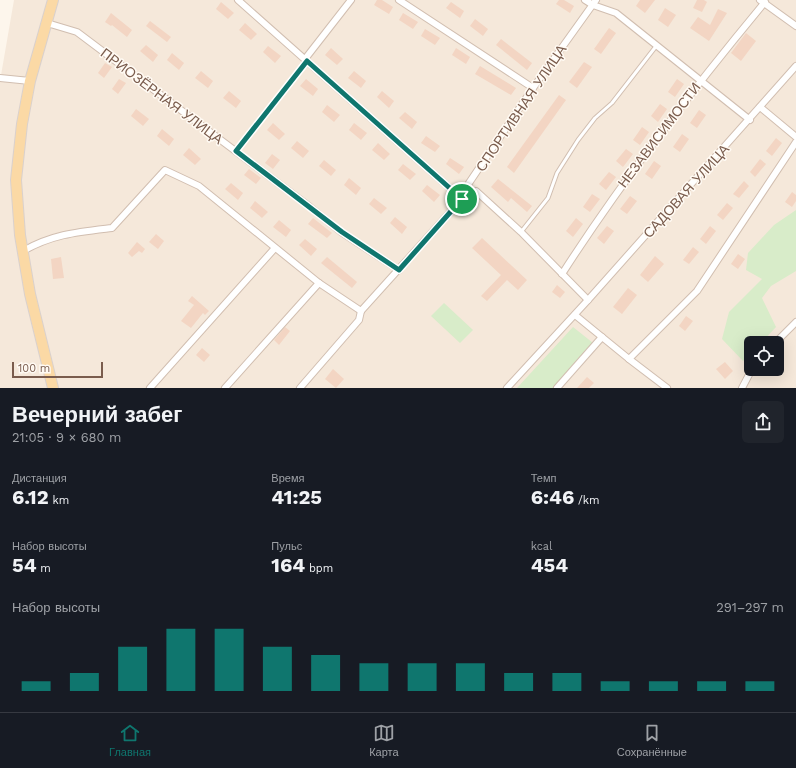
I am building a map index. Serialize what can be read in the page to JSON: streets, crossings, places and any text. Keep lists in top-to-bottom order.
{
  "streets": {
    "street": [
      "ПРИОЗЁРНАЯ УЛИЦА",
      "СПОРТИВНАЯ УЛИЦА",
      "НЕЗАВИСИМОСТИ",
      "САДОВАЯ УЛИЦА"
    ]
  },
  "crossings": [
    ["ПРИОЗЁРНАЯ УЛИЦА", "СПОРТИВНАЯ УЛИЦА"]
  ],
  "scale_bar": "100 m",
  "page": {
    "scale": "100 m",
    "heading": ["Вечерний забег", "21:05 · 9 × 680 m"],
    "stats": [
      ["Дистанция", "6.12 km"],
      ["Время", "41:25"],
      ["Темп", "6:46 /km"],
      ["Набор высоты", "54 m"],
      ["Пульс", "164 bpm"],
      ["kcal", "454"]
    ],
    "chart": ["Набор высоты", "291–297 m"],
    "tabs": ["Главная", "Карта", "Сохранённые"]
  }
}
